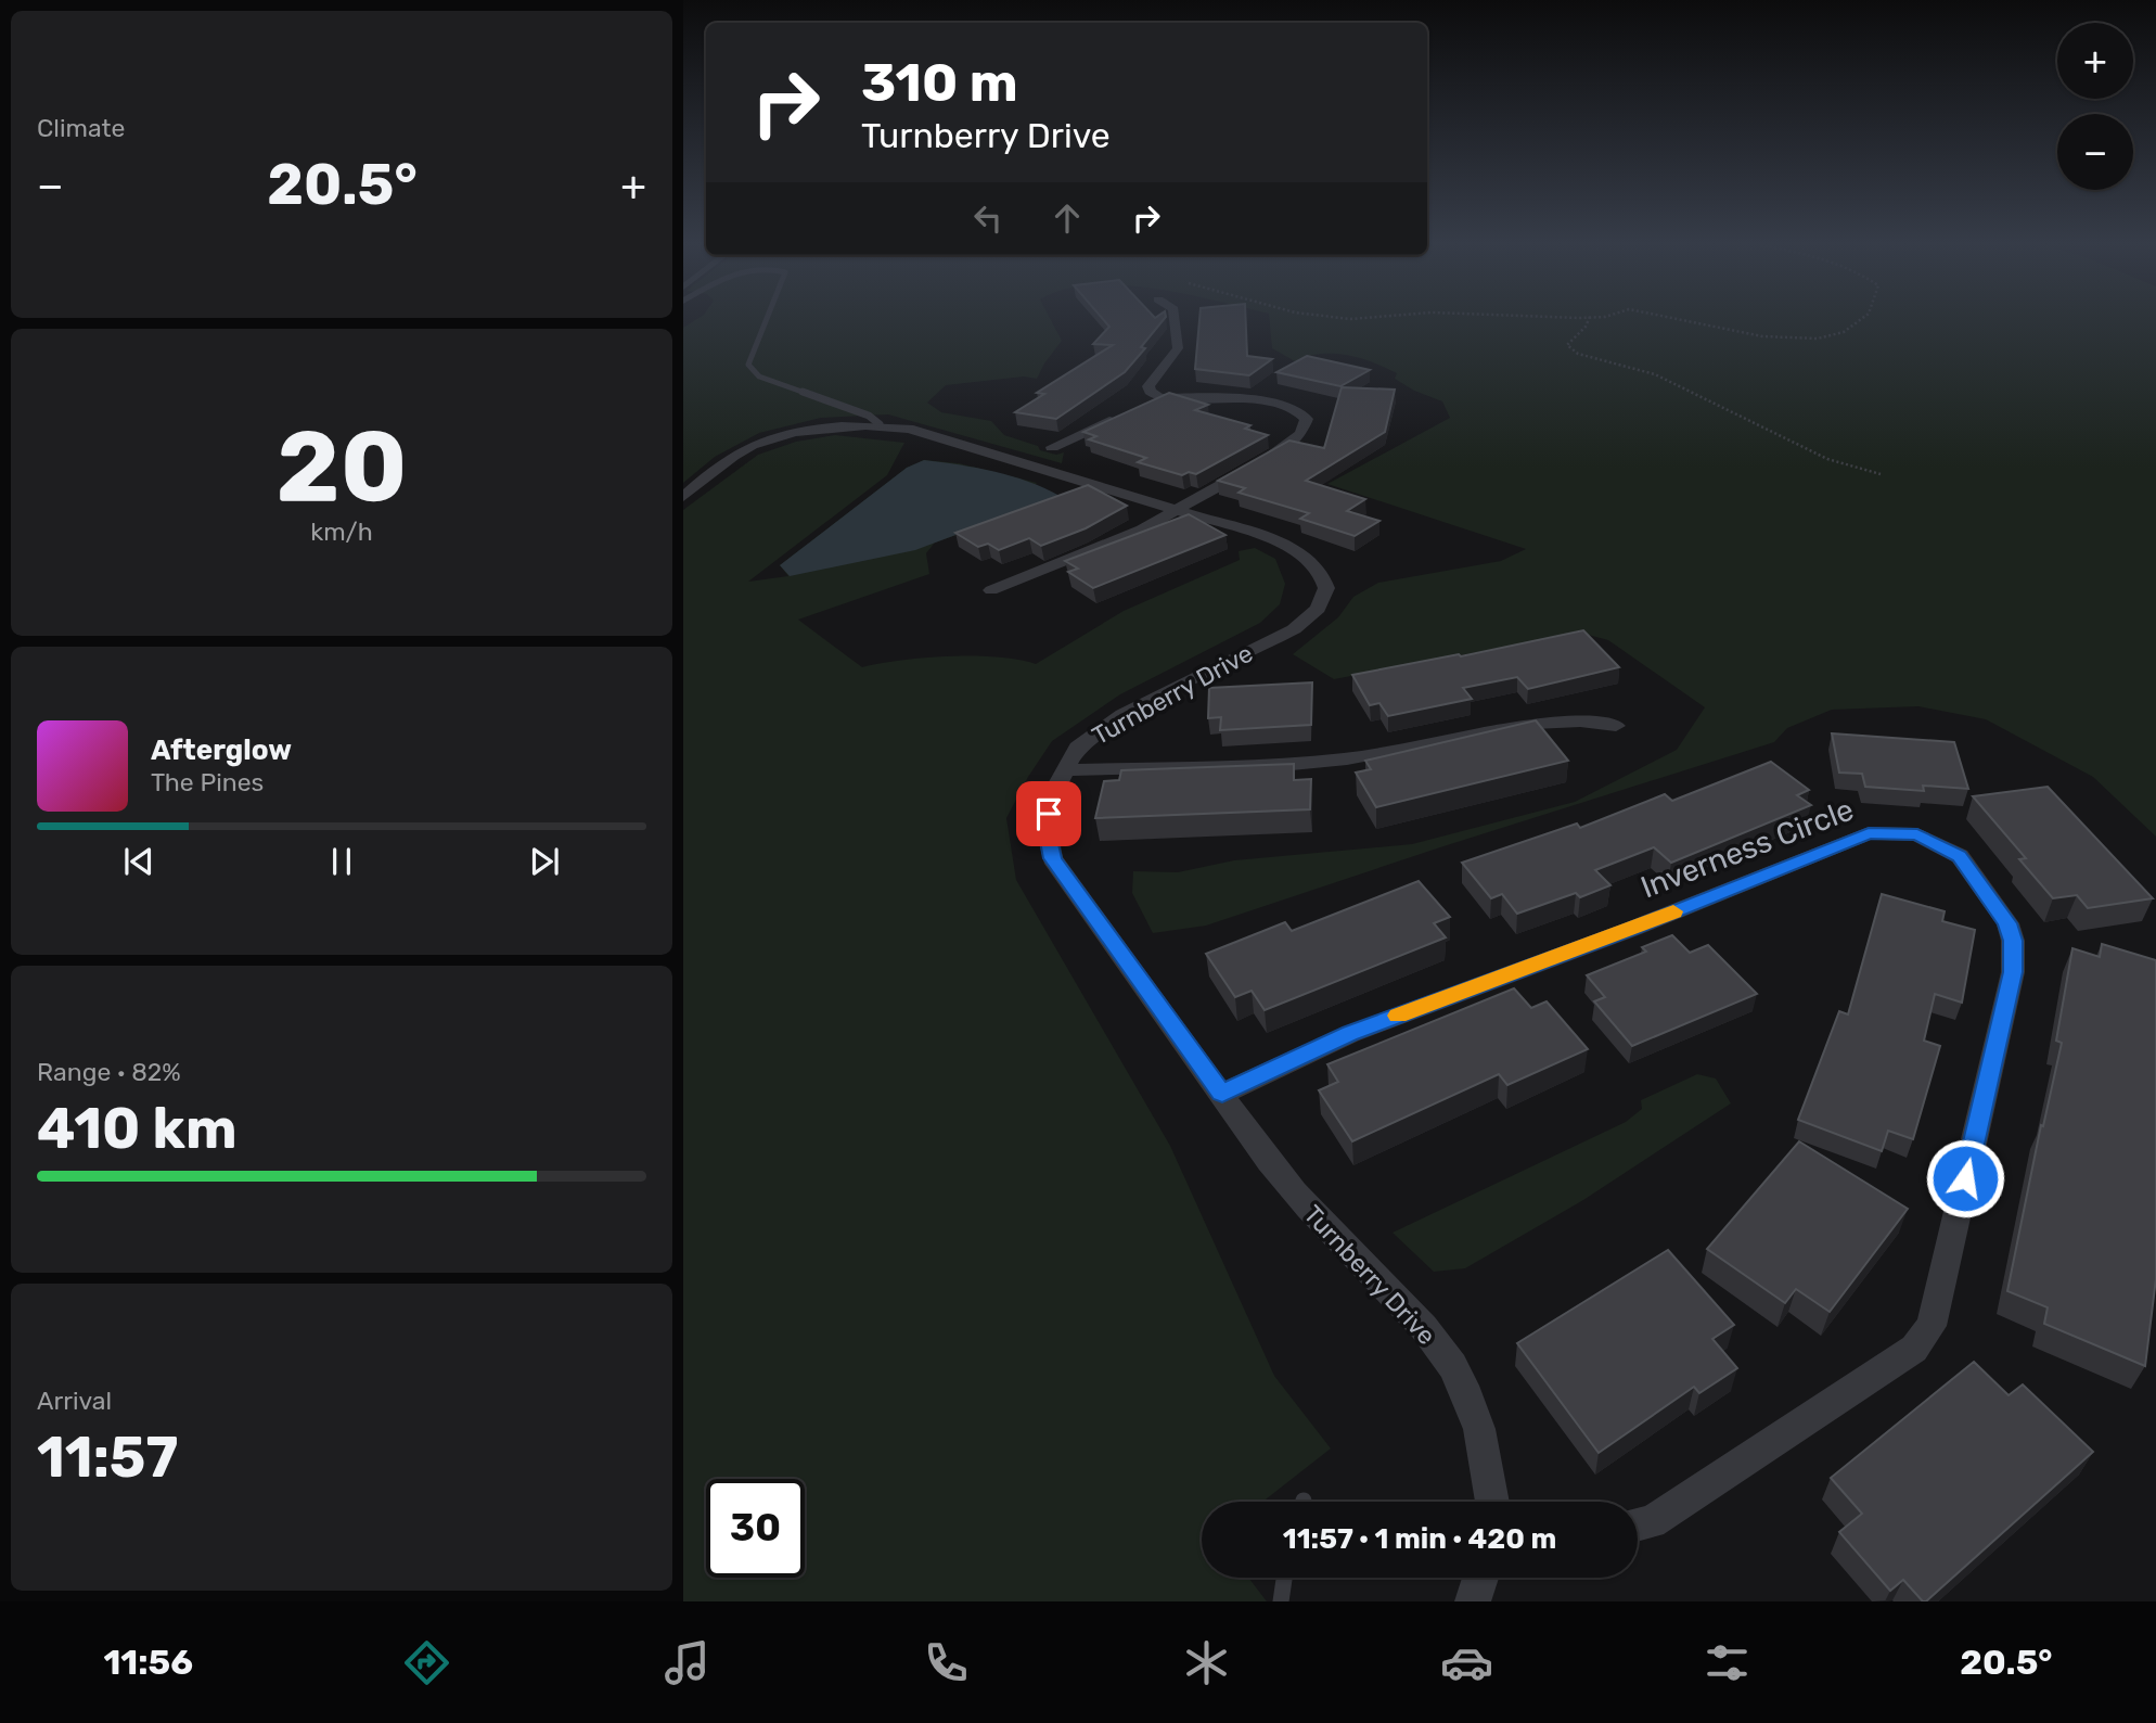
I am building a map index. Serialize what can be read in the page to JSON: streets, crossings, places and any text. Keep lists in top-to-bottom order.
{
  "streets": {
    "street": ["Turnberry Drive", "Inverness Circle"]
  },
  "crossings": [
    ["Turnberry Drive", "Inverness Circle"]
  ],
  "page": {
    "tile": [
      "Climate",
      ["20", "km/h"],
      ["Range · 82%", "410 km"],
      ["Arrival", "11:57"]
    ],
    "map_buttons": ["+", "−"],
    "turn": ["310 m", "Turnberry Drive"],
    "heat": ["−", "20.5°", "+"],
    "song": ["Afterglow", "The Pines"],
    "limit": "30",
    "trip": "11:57 · 1 min · 420 m",
    "tabs": ["11:56", "20.5°"]
  }
}
